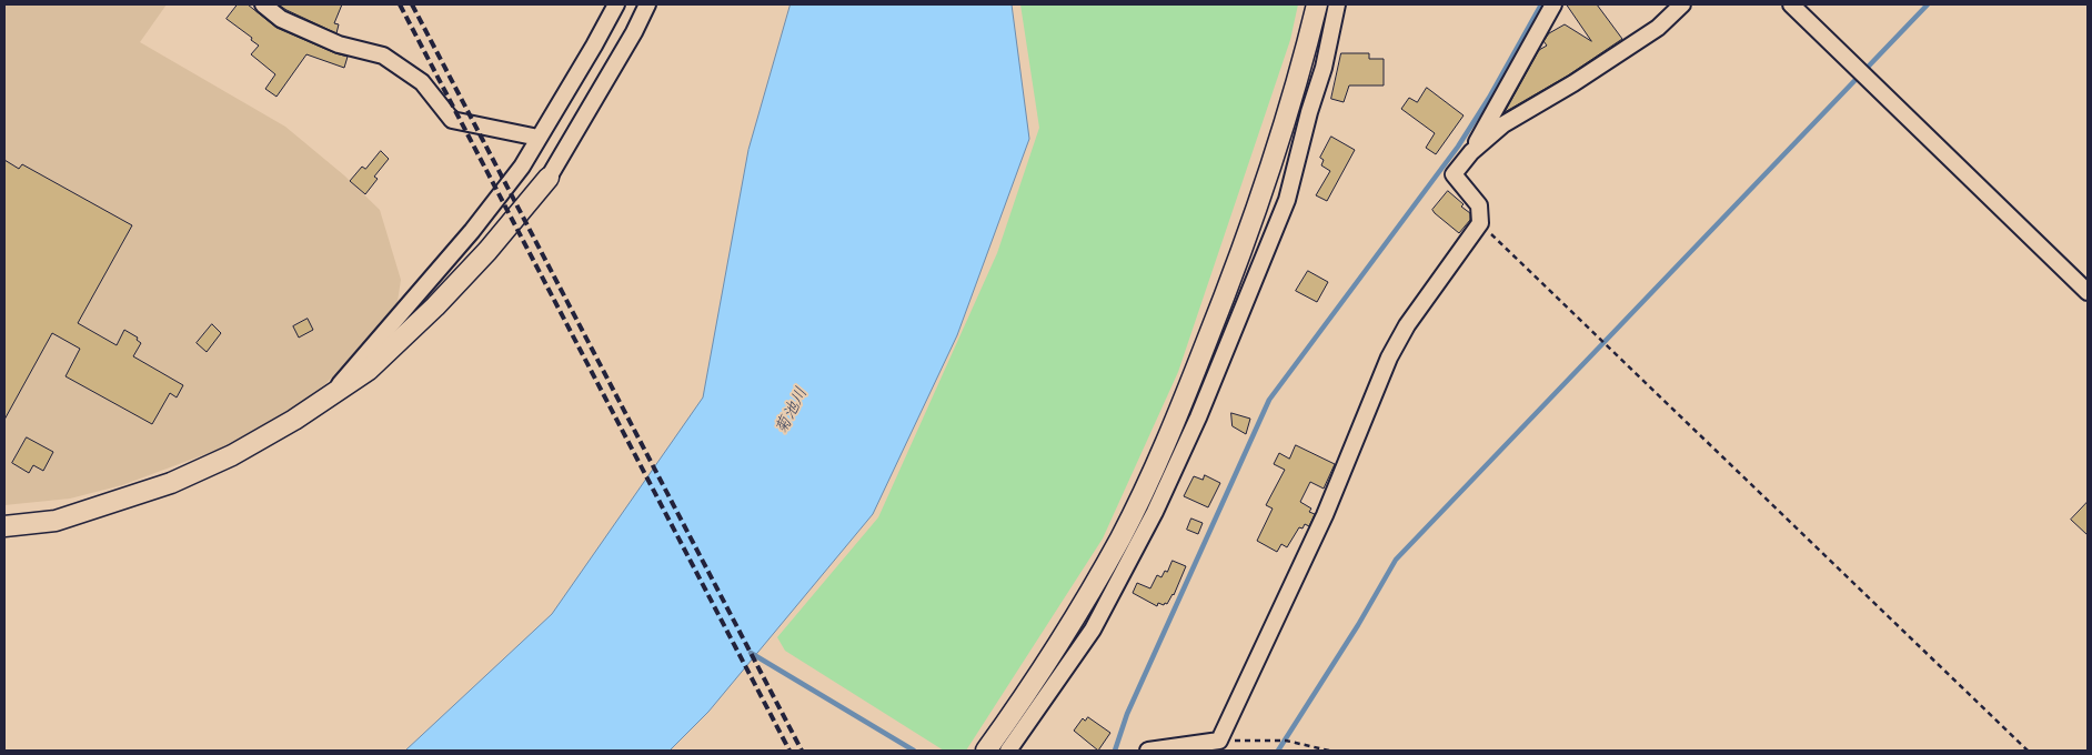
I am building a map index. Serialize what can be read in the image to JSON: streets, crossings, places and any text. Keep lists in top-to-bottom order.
{
  "water": ["菊池川"]
}
